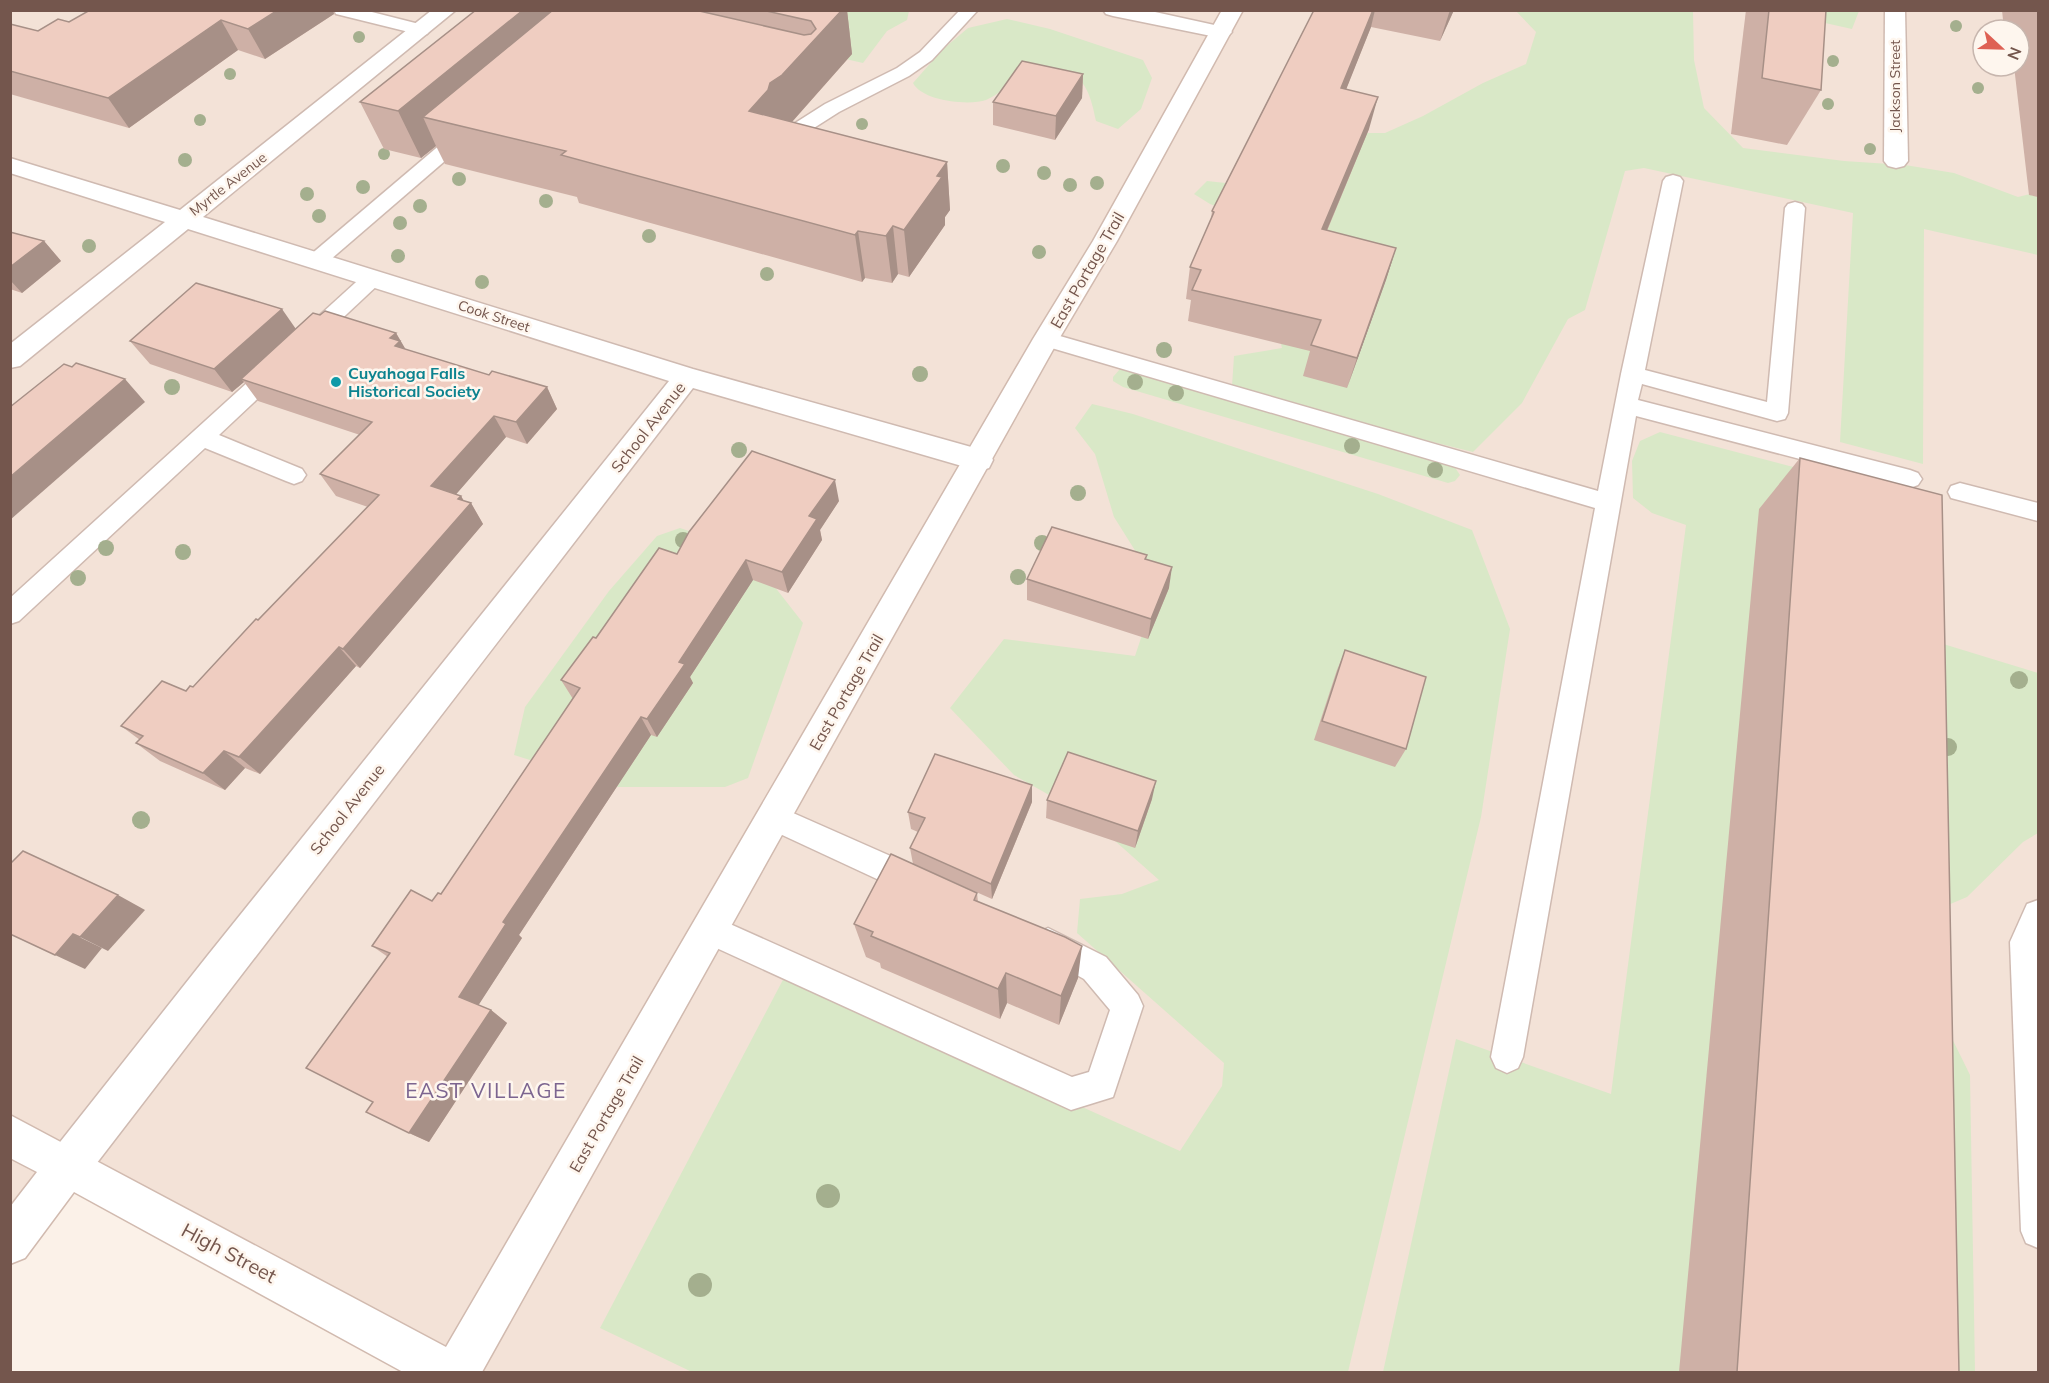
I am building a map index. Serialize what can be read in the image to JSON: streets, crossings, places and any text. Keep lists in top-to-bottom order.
{
  "streets": {
    "street": [
      "Jackson Street",
      "Myrtle Avenue",
      "East Portage Trail",
      "Cook Street",
      "School Avenue",
      "High Street"
    ]
  },
  "crossings": [
    ["Myrtle Avenue", "Cook Street"],
    ["East Portage Trail", "Cook Street"],
    ["Cook Street", "School Avenue"],
    ["School Avenue", "High Street"]
  ],
  "districts": ["EAST VILLAGE"],
  "places": ["Cuyahoga Falls Historical Society"],
  "north": "right"
}
